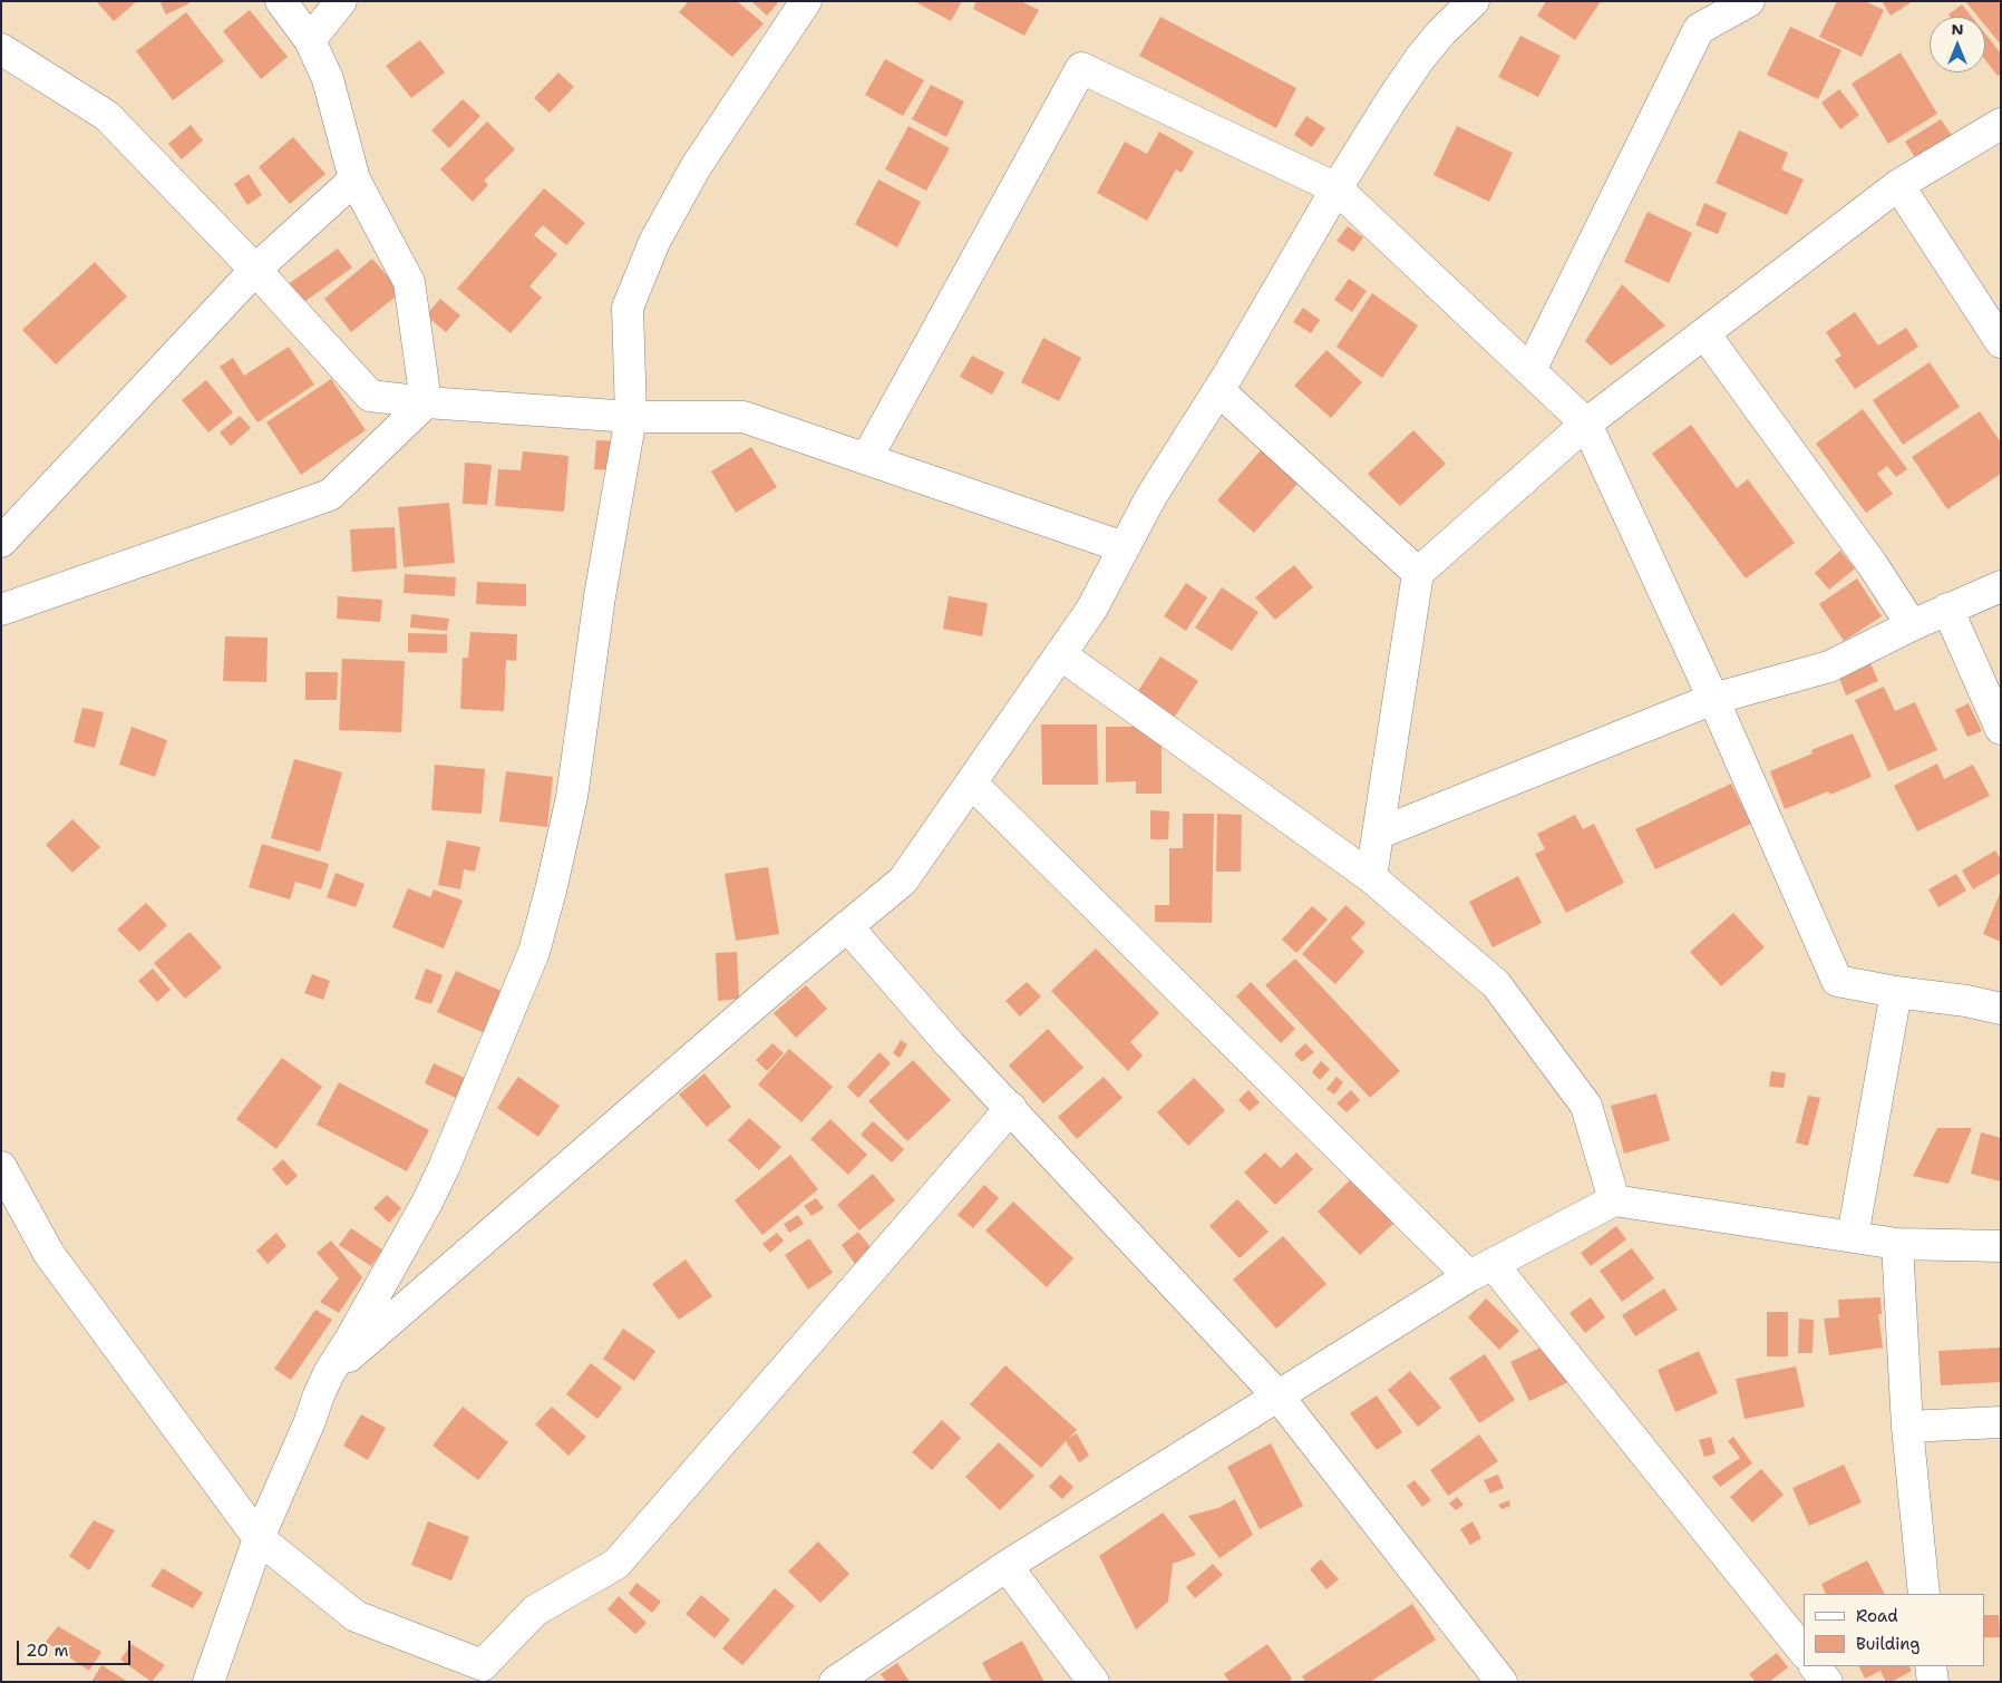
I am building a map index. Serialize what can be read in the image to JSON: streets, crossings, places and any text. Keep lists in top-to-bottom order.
{
  "legend": ["Road", "Building"],
  "scale_bar": "20 m",
  "north": "top"
}
